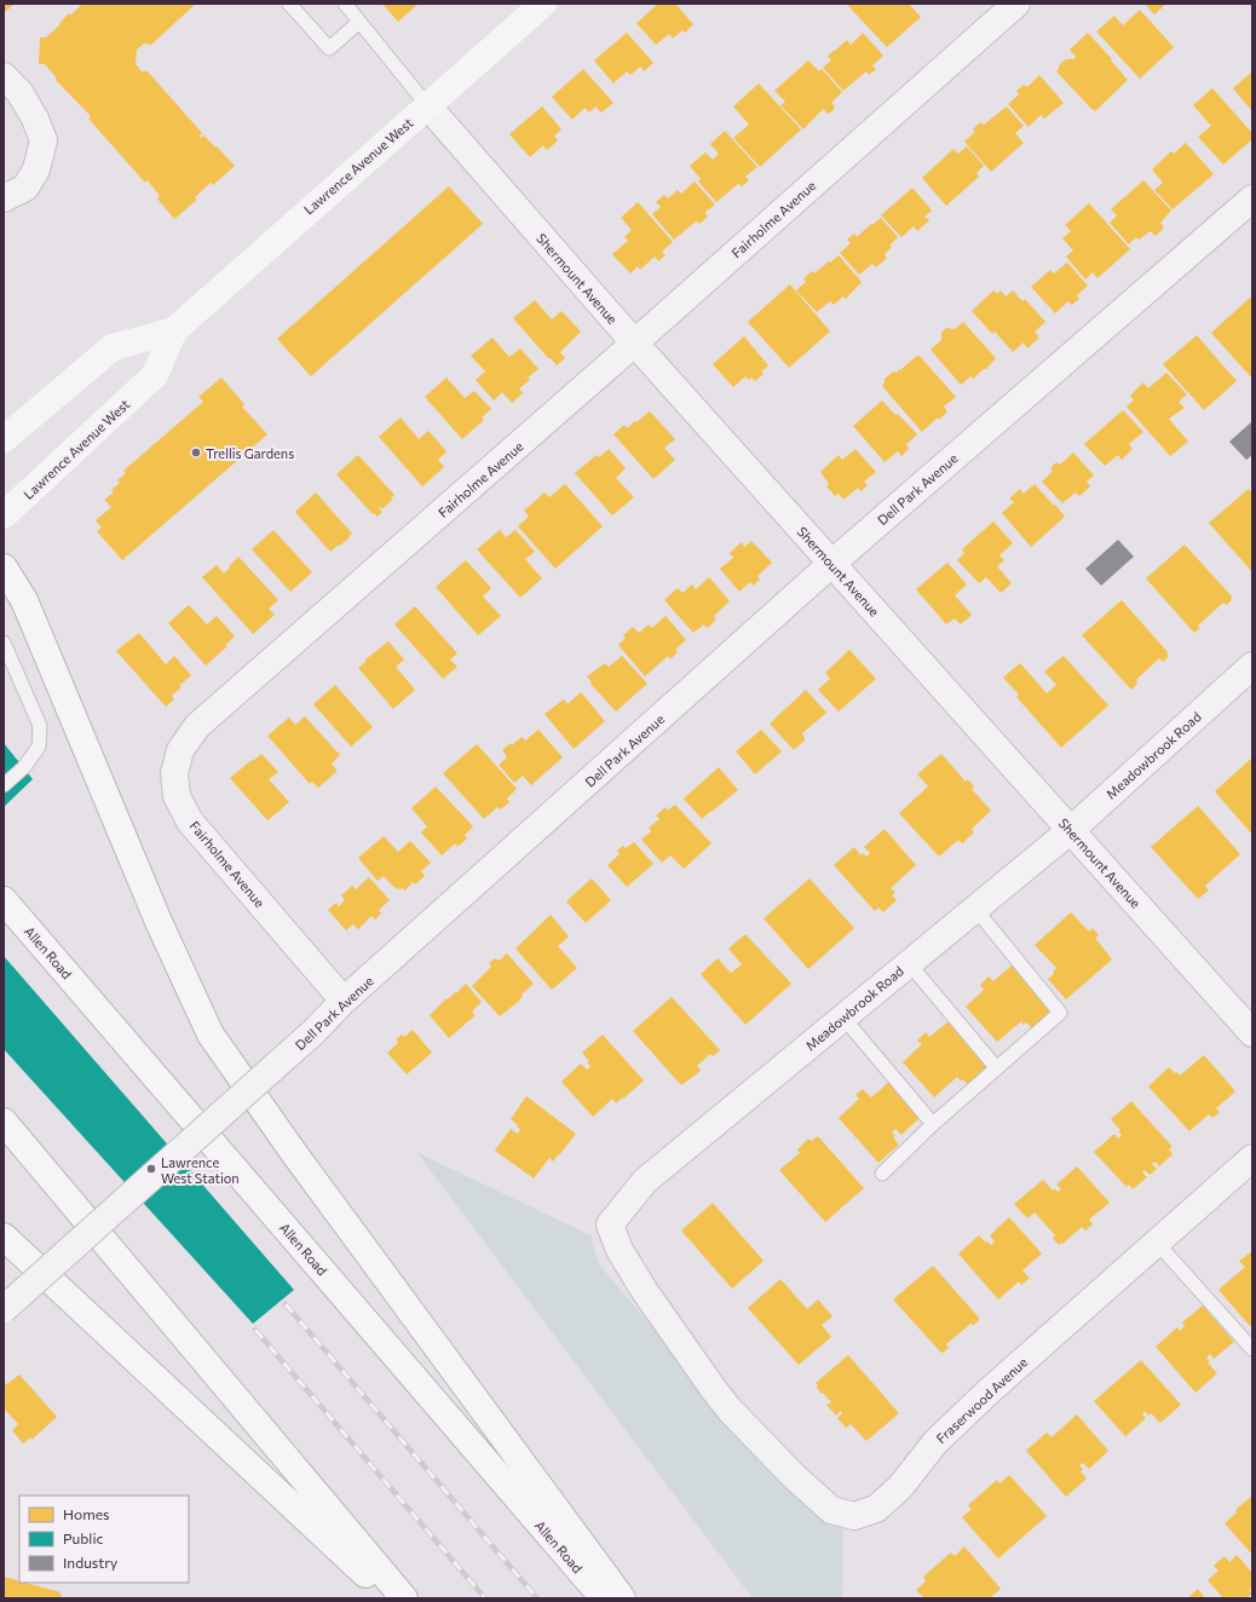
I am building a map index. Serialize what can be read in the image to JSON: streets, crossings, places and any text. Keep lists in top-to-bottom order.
{
  "streets": {
    "main road": ["Lawrence Avenue West", "Allen Road"],
    "street": [
      "Fairholme Avenue",
      "Shermount Avenue",
      "Dell Park Avenue",
      "Meadowbrook Road",
      "Fraserwood Avenue"
    ]
  },
  "crossings": [
    ["Lawrence Avenue West", "Shermount Avenue"],
    ["Fairholme Avenue", "Shermount Avenue"],
    ["Fairholme Avenue", "Dell Park Avenue"],
    ["Shermount Avenue", "Dell Park Avenue"],
    ["Shermount Avenue", "Meadowbrook Road"],
    ["Meadowbrook Road", "Fraserwood Avenue"]
  ],
  "places": ["Trellis Gardens", "Lawrence West Station"],
  "legend": ["Homes", "Public", "Industry"]
}
